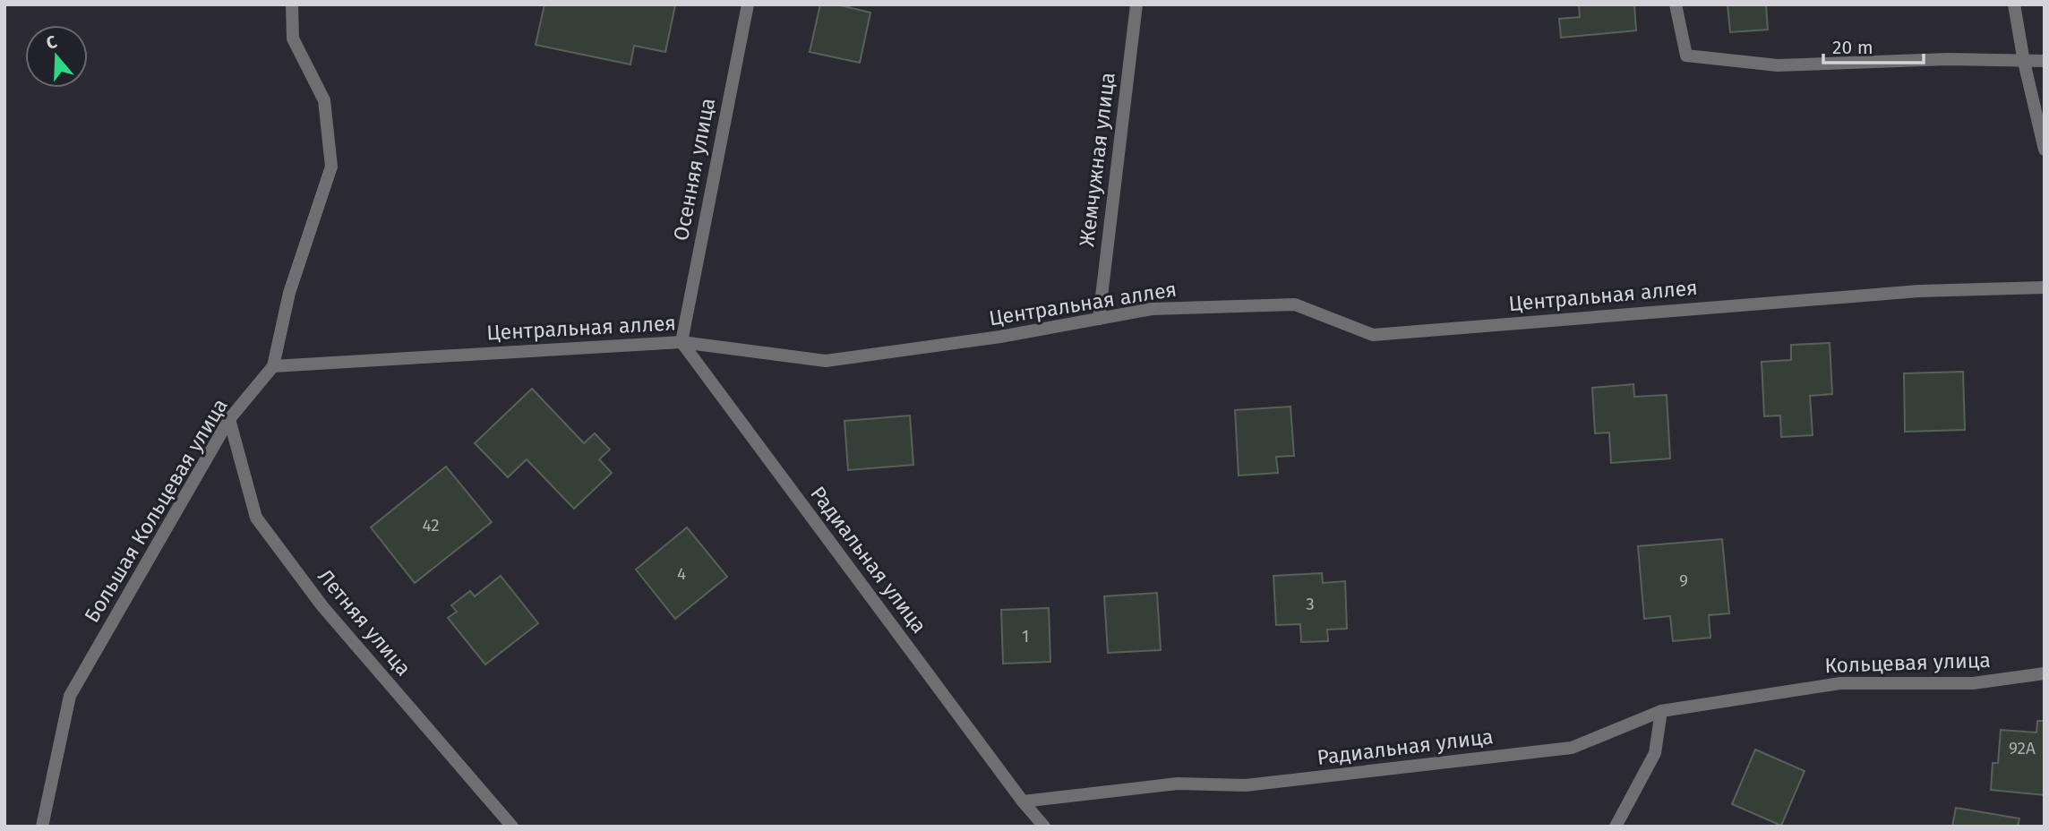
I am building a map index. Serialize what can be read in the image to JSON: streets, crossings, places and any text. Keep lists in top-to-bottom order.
{
  "streets": {
    "street": [
      "Жемчужная улица",
      "Осенняя улица",
      "Центральная аллея",
      "Большая Кольцевая улица",
      "Радиальная улица",
      "Летняя улица",
      "Кольцевая улица"
    ]
  },
  "crossings": [
    ["Жемчужная улица", "Центральная аллея"],
    ["Осенняя улица", "Центральная аллея"],
    ["Осенняя улица", "Радиальная улица"],
    ["Центральная аллея", "Большая Кольцевая улица"],
    ["Центральная аллея", "Радиальная улица"],
    ["Большая Кольцевая улица", "Летняя улица"],
    ["Радиальная улица", "Кольцевая улица"]
  ],
  "house_numbers": [
    "42",
    "4",
    "9",
    "3",
    "1",
    "92А"
  ],
  "scale_bar": "20 m",
  "north": "top"
}
